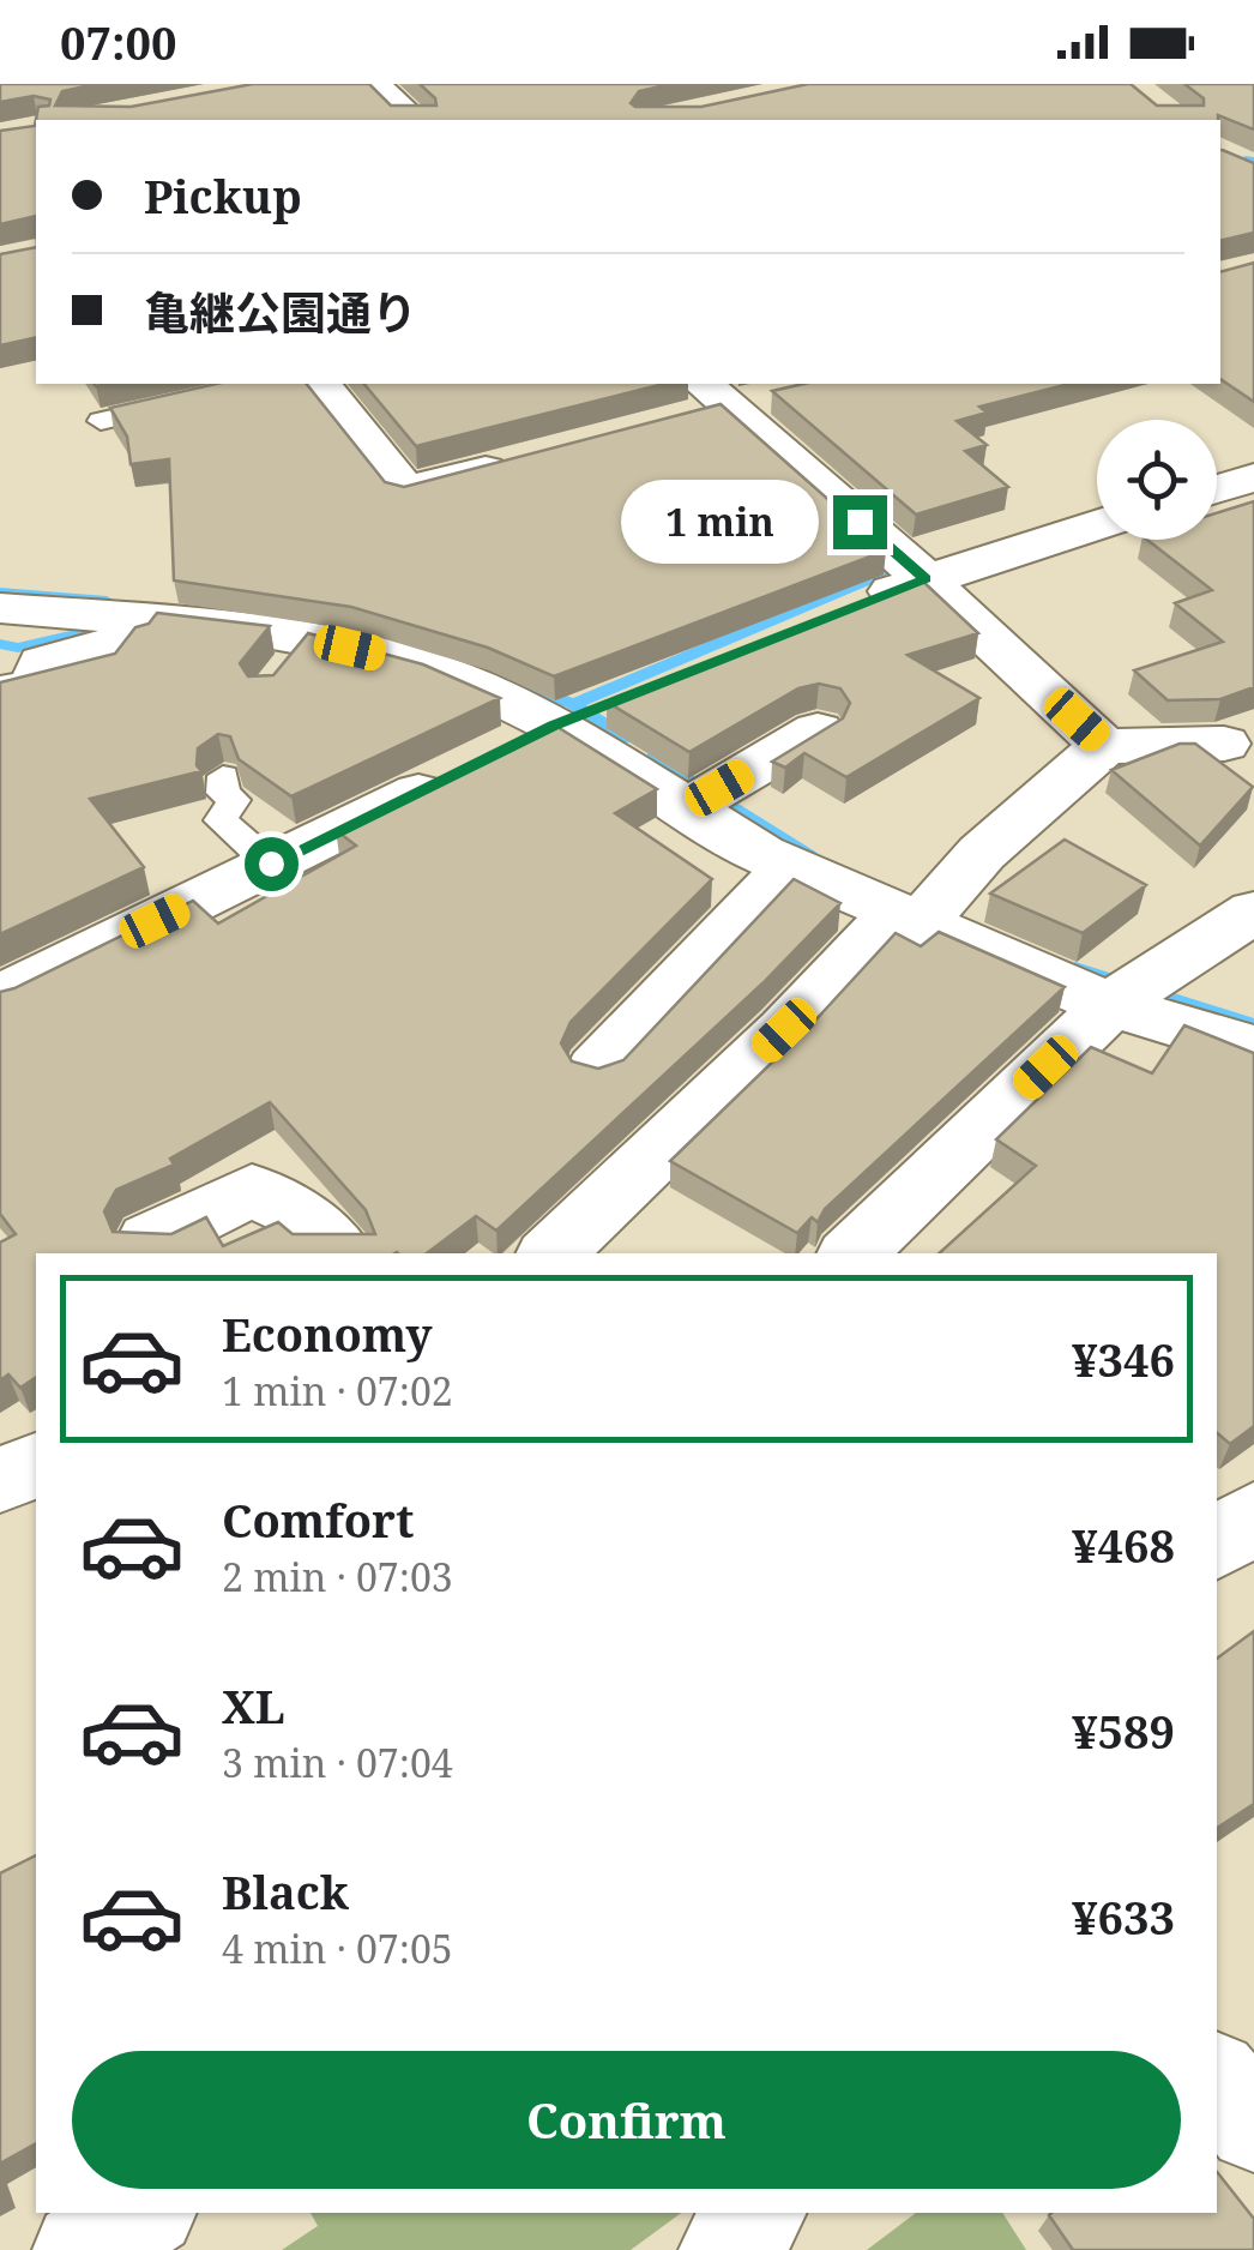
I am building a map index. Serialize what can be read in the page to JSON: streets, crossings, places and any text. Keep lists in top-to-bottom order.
{
  "page": {
    "status": "07:00",
    "banner": ["Pickup", "亀継公園通り"],
    "bubble": "1 min",
    "list": [
      {
        "name": "Economy",
        "note": "1 min · 07:02",
        "value": "¥346"
      },
      {
        "name": "Comfort",
        "note": "2 min · 07:03",
        "value": "¥468"
      },
      {
        "name": "XL",
        "note": "3 min · 07:04",
        "value": "¥589"
      },
      {
        "name": "Black",
        "note": "4 min · 07:05",
        "value": "¥633"
      }
    ],
    "buttons": "Confirm"
  }
}
